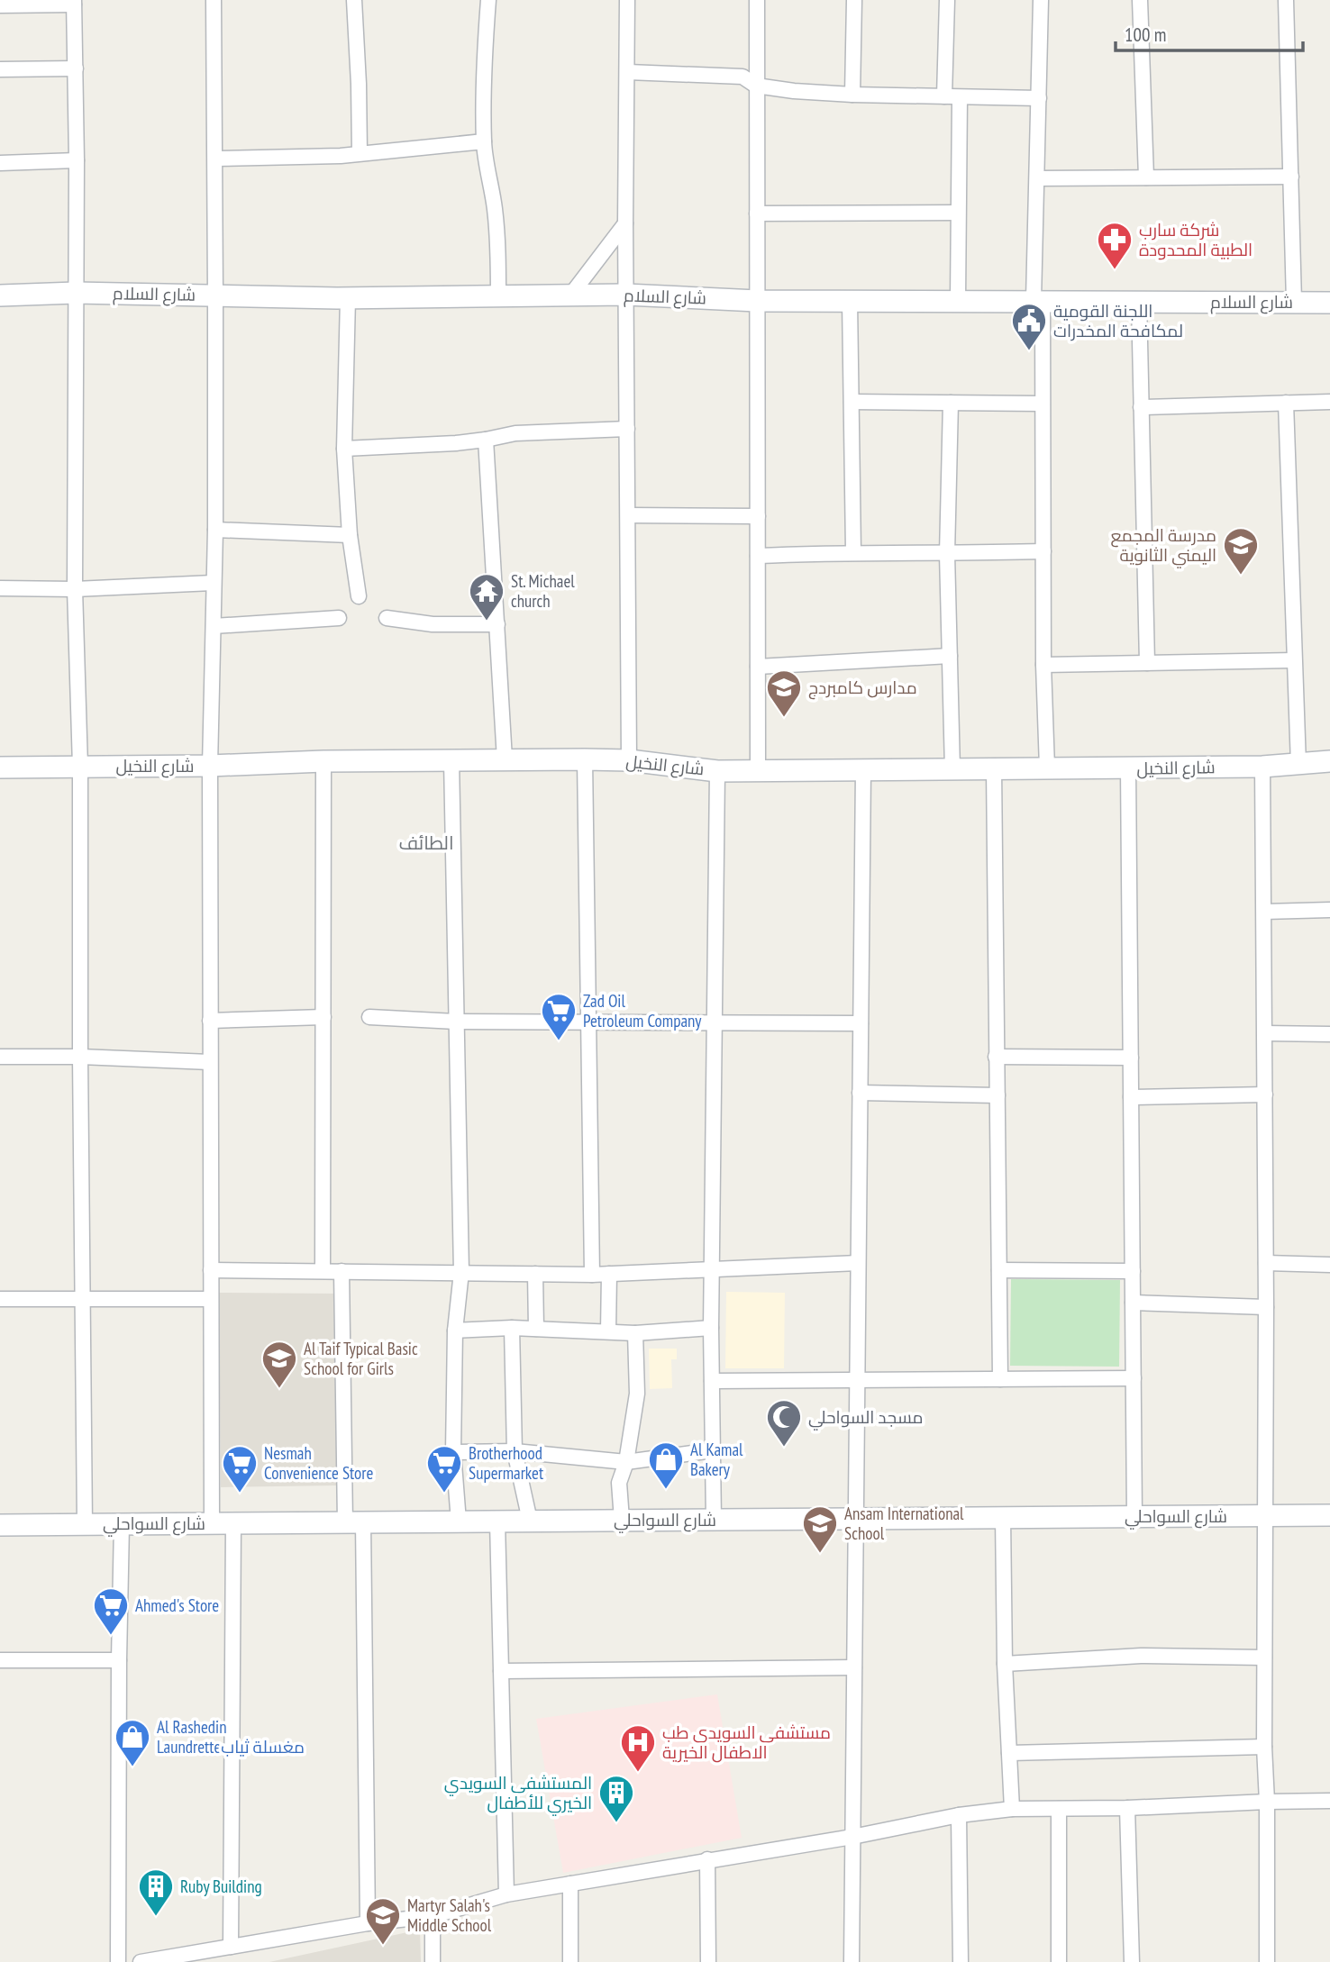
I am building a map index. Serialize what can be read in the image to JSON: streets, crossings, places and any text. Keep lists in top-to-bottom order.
{
  "streets": {
    "street": ["شارع السلام", "شارع النخيل", "شارع السواحلي"]
  },
  "districts": ["الطائف"],
  "places": {
    "pharmacy": ["شركة سارب الطبية المحدودة"],
    "public building": ["اللجنة القومية لمكافحة المخدرات"],
    "school or university": [
      "مدرسة المجمع اليمني الثانوية",
      "مدارس كامبردج",
      "Al Taif Typical Basic School for Girls",
      "Ansam International School",
      "Martyr Salah's Middle School"
    ],
    "temple": ["St. Michael church"],
    "supermarket": [
      "Zad Oil Petroleum Company",
      "Nesmah Convenience Store",
      "Brotherhood Supermarket",
      "Ahmed's Store"
    ],
    "mosque": ["مسجد السواحلي"],
    "shop": ["Al Kamal Bakery", "Al Rashedin Laundretteمغسلة ثياب"],
    "hospital": ["مستشفى السويدي طب الاطفال الخيرية"],
    "building": ["المستشفى السويدي الخيري للأطفال", "Ruby Building"]
  },
  "scale_bar": "100 m"
}
